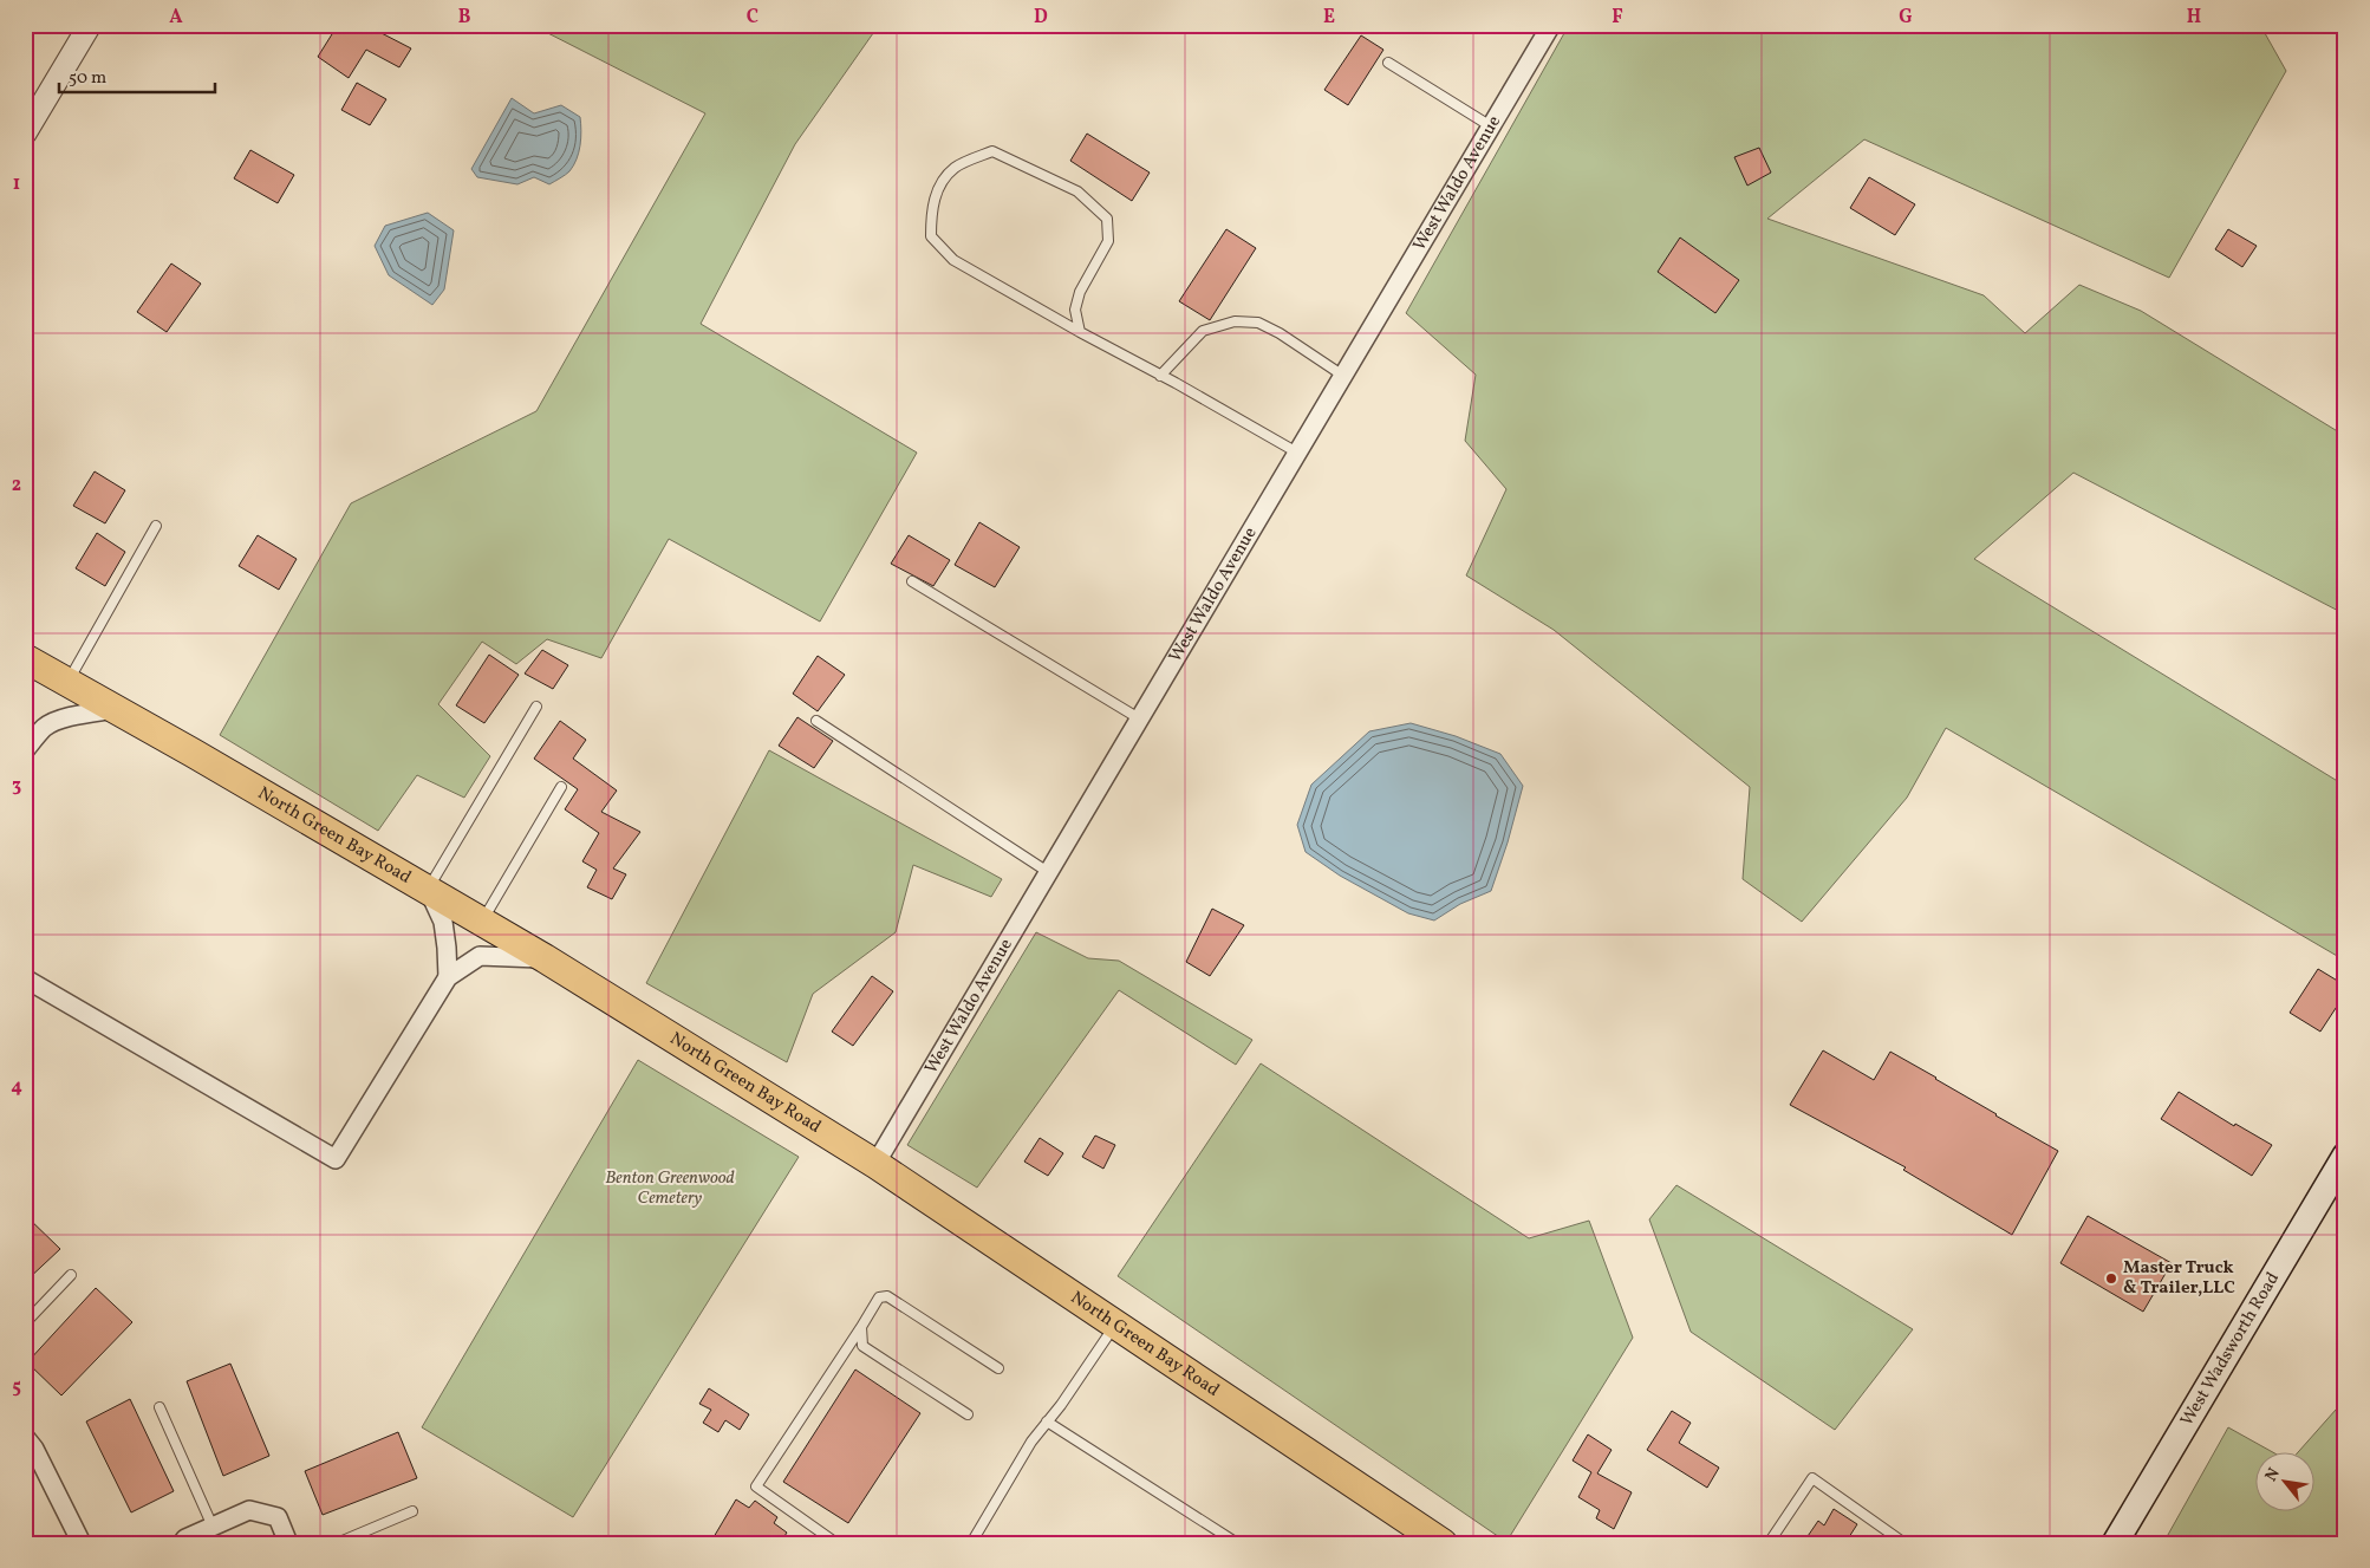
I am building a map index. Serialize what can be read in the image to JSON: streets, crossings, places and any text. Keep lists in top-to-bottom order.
{
  "streets": {
    "main road": ["North Green Bay Road", "West Wadsworth Road"],
    "street": ["West Waldo Avenue"]
  },
  "crossings": [
    ["West Waldo Avenue", "North Green Bay Road"]
  ],
  "parks": ["Benton Greenwood Cemetery"],
  "places": ["Master Truck & Trailer,LLC"],
  "scale_bar": "50 m",
  "north": "top left",
  "grid": {
    "columns": [
      "A",
      "B",
      "C",
      "D",
      "E",
      "F",
      "G",
      "H"
    ],
    "rows": [
      "1",
      "2",
      "3",
      "4",
      "5"
    ]
  }
}
